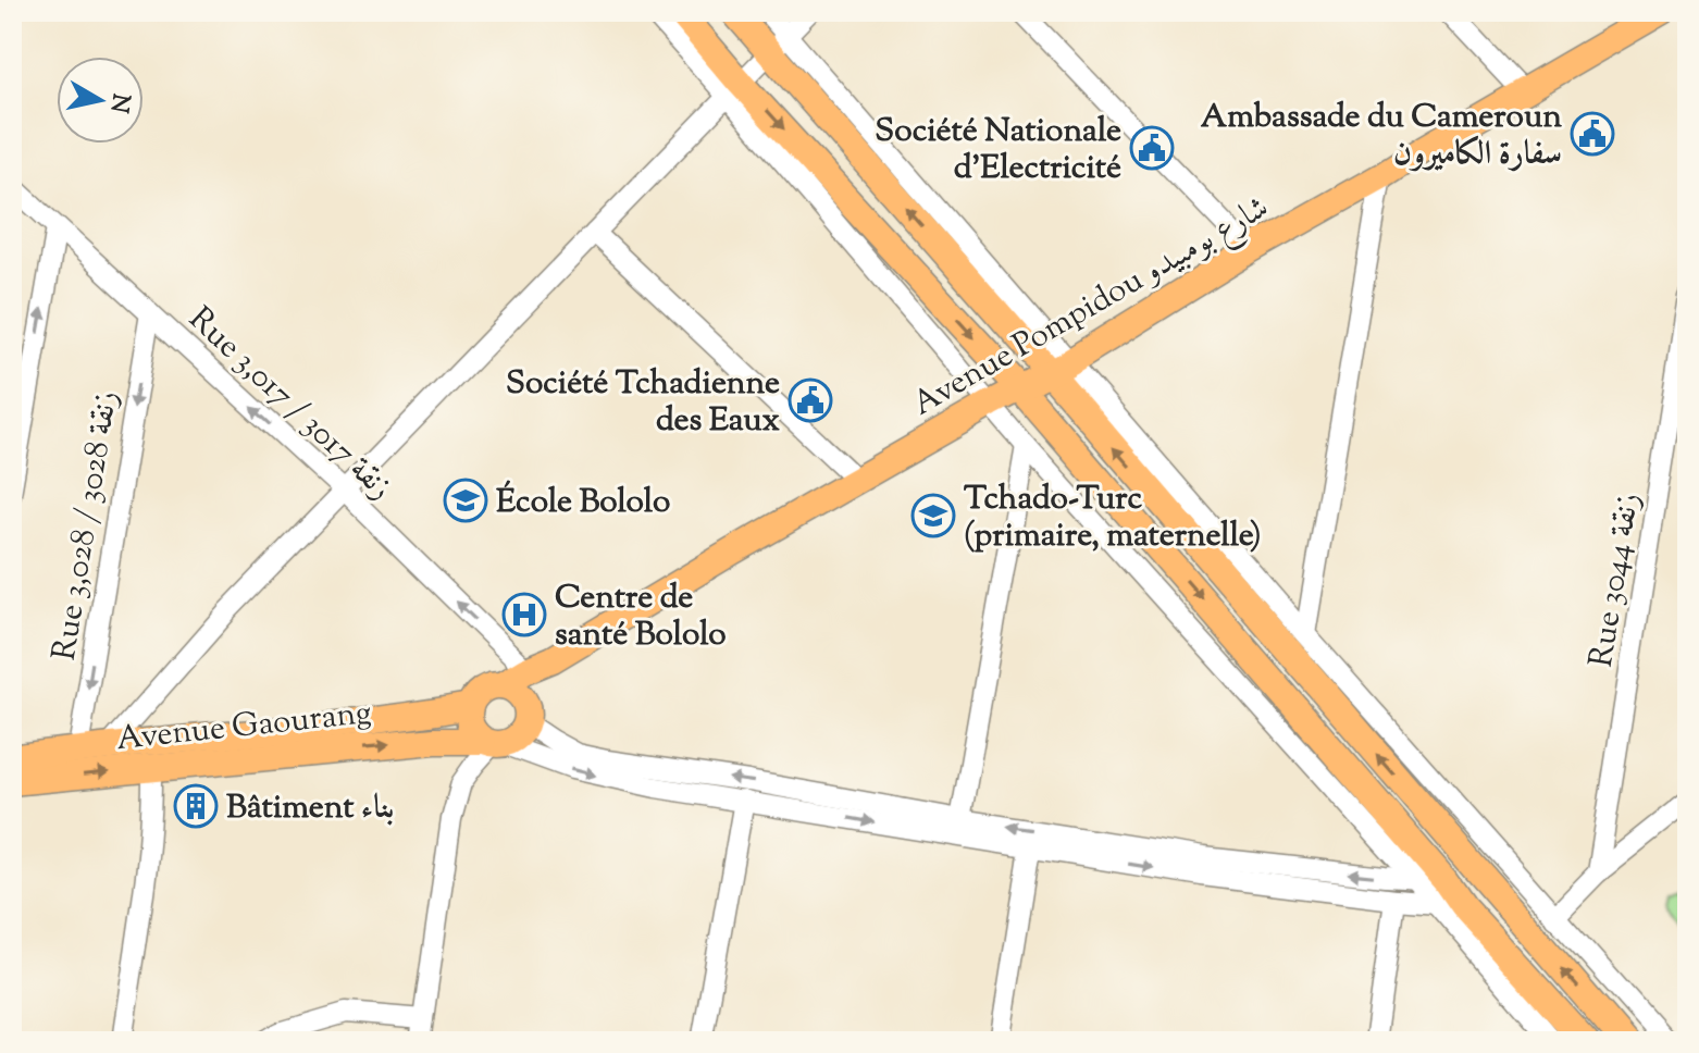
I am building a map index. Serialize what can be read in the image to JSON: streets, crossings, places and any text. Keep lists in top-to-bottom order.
{
  "streets": {
    "main road": ["Avenue Pompidou شارع بومبيدو", "Avenue Gaourang"],
    "street": ["Rue 3,017 / زنقة 3017", "Rue 3,028 / زنقة 3028", "Rue 3044 زنقة"]
  },
  "crossings": [
    ["Avenue Pompidou شارع بومبيدو", "Rue 3,017 / زنقة 3017"],
    ["Avenue Pompidou شارع بومبيدو", "Avenue Gaourang"],
    ["Rue 3,017 / زنقة 3017", "Rue 3,028 / زنقة 3028"],
    ["Rue 3,028 / زنقة 3028", "Avenue Gaourang"]
  ],
  "one_way": ["Rue 3,017 / زنقة 3017"],
  "places": {
    "public building": ["Ambassade du Cameroun سفارة الكاميرون", "Société Nationale d’Electricité", "Société Tchadienne des Eaux"],
    "school or university": ["École Bololo", "Tchado-Turc (primaire, maternelle)"],
    "hospital": ["Centre de santé Bololo"],
    "building": ["Bâtiment بناء"]
  },
  "north": "right"
}
